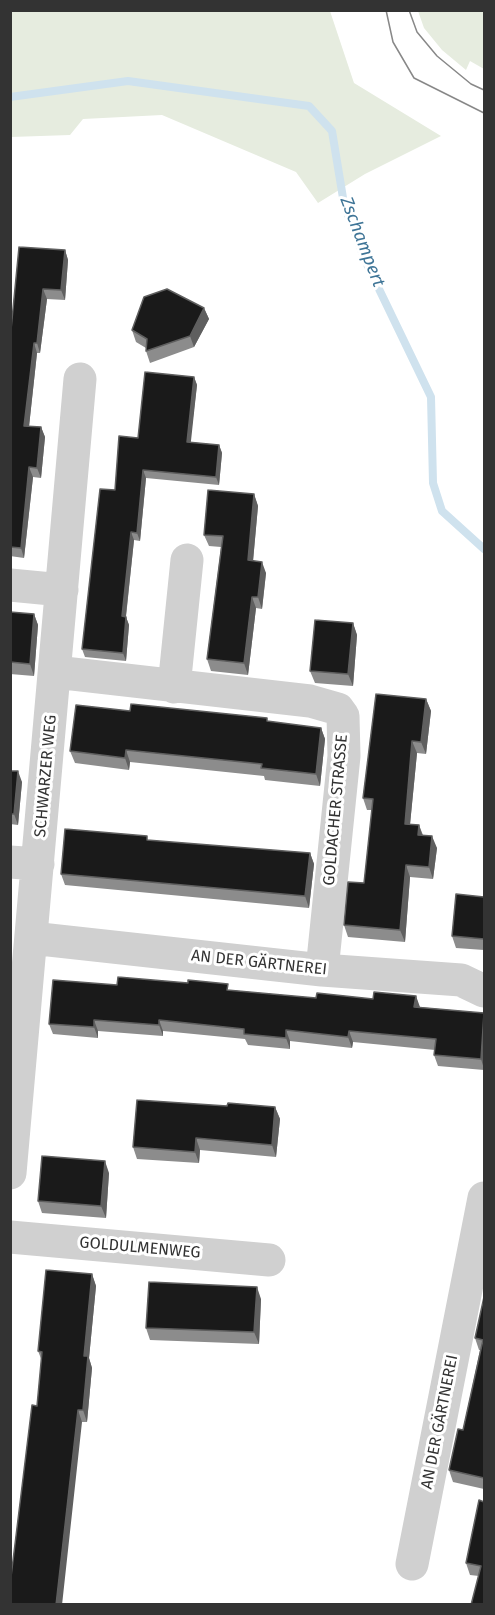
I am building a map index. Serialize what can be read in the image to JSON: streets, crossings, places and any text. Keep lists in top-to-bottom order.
{
  "streets": {
    "street": [
      "SCHWARZER WEG",
      "GOLDACHER STRASSE",
      "AN DER GÄRTNEREI",
      "GOLDULMENWEG"
    ]
  },
  "crossings": [
    ["SCHWARZER WEG", "GOLDACHER STRASSE"],
    ["SCHWARZER WEG", "AN DER GÄRTNEREI"],
    ["GOLDACHER STRASSE", "AN DER GÄRTNEREI"]
  ],
  "water": ["Zschampert"]
}
